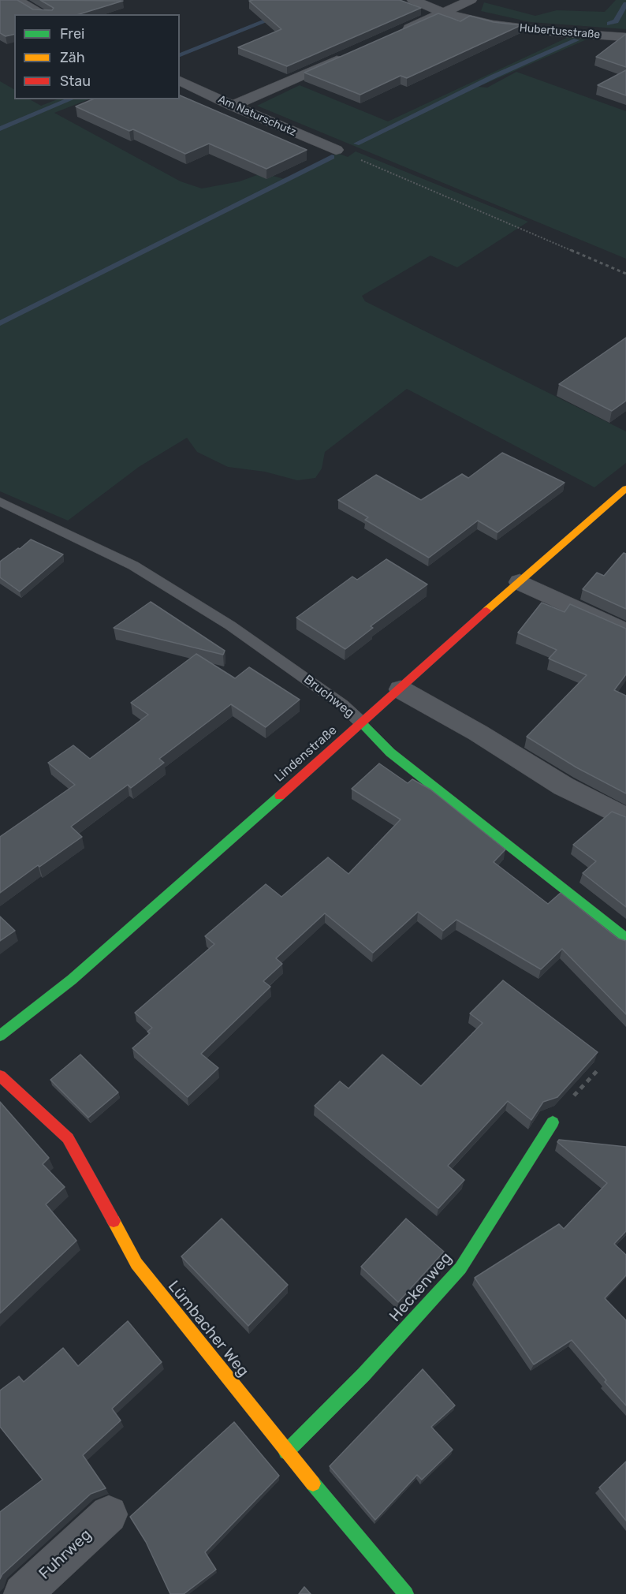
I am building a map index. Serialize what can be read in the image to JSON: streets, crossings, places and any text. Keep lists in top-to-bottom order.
{
  "streets": {
    "street": [
      "Hubertusstraße",
      "Am Naturschutz",
      "Bruchweg",
      "Lindenstraße",
      "Heckenweg",
      "Lümbacher Weg",
      "Fuhrweg"
    ]
  },
  "crossings": [
    ["Bruchweg", "Lindenstraße"],
    ["Heckenweg", "Lümbacher Weg"]
  ],
  "legend": ["Frei", "Zäh", "Stau"]
}
